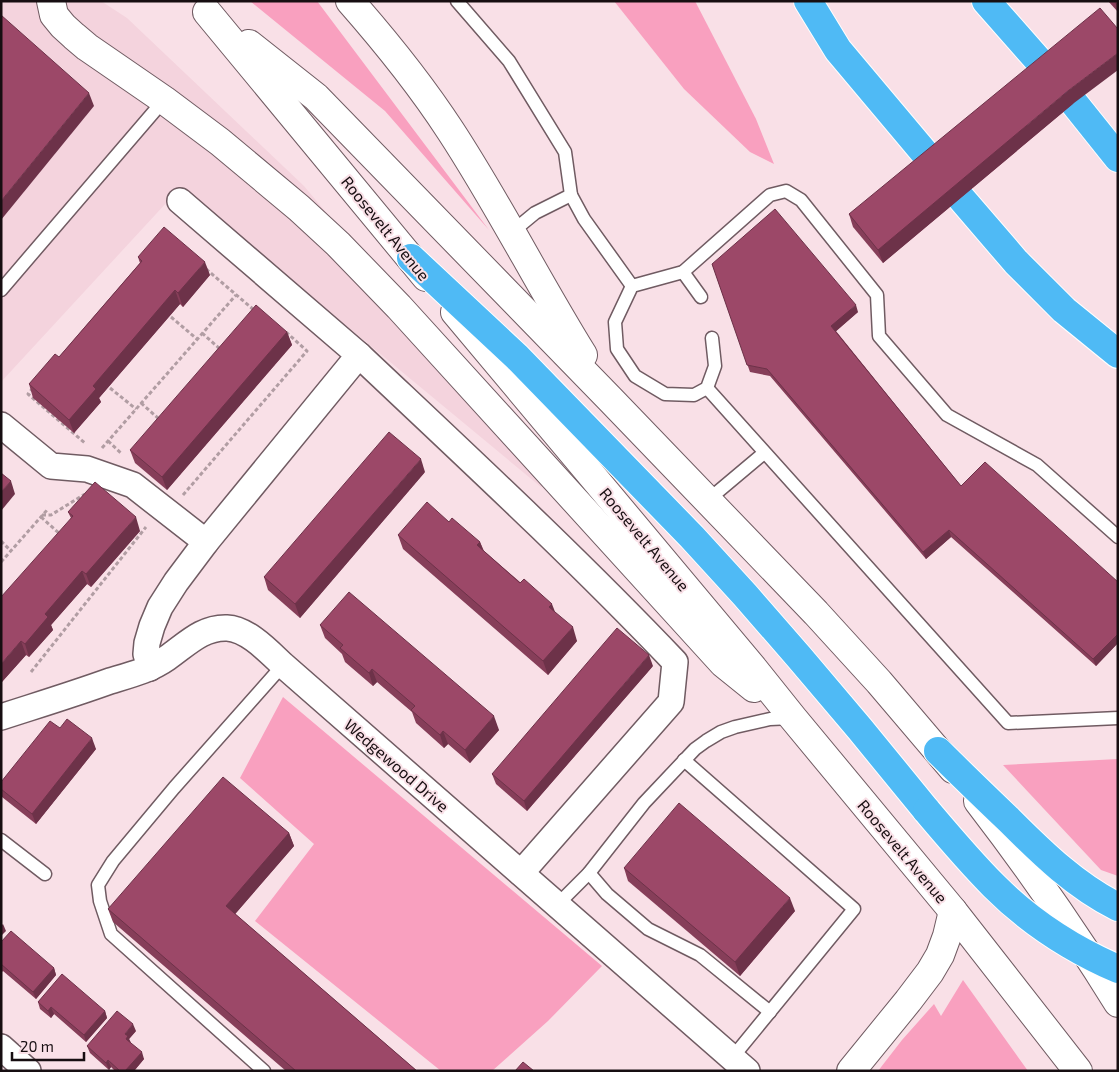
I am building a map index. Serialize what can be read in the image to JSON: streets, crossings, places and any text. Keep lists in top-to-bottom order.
{
  "streets": {
    "main road": ["Roosevelt Avenue"],
    "street": ["Wedgewood Drive"]
  },
  "scale_bar": "20 m"
}
